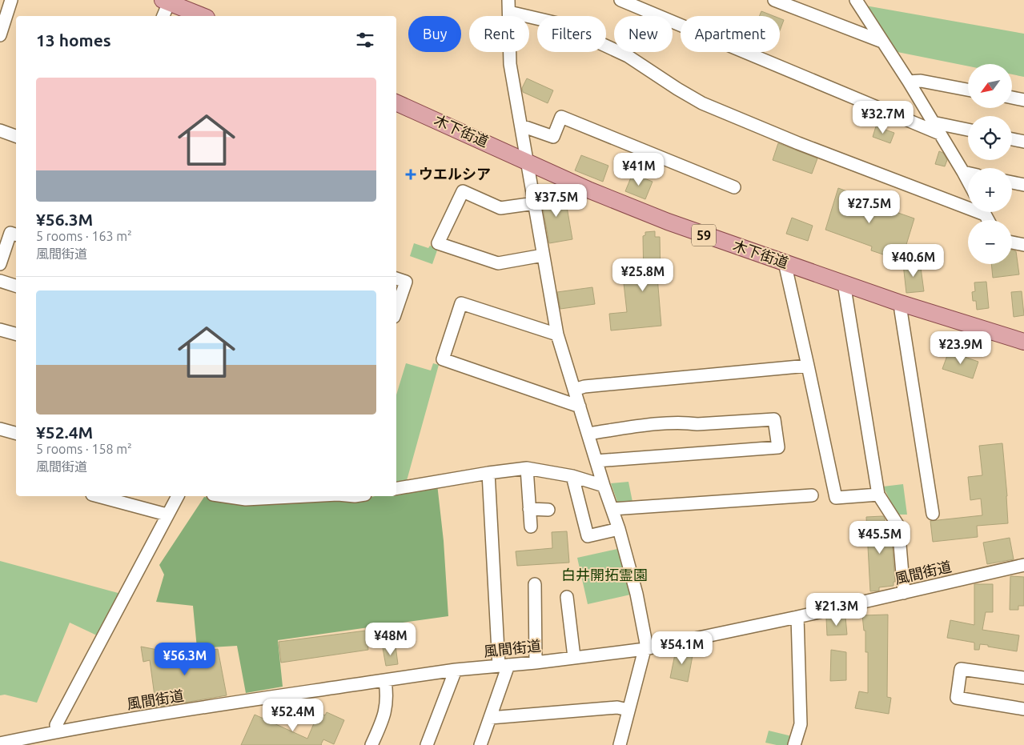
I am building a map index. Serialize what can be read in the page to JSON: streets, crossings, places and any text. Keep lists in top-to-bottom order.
{
  "streets": {
    "main road": ["木下街道", "59"],
    "street": ["風間街道"]
  },
  "parks": ["白井開拓霊園"],
  "places": {
    "health": ["ウエルシア"]
  },
  "north": "bottom left",
  "page": {
    "chip": [
      "Buy",
      "Rent",
      "Filters",
      "New",
      "Apartment"
    ],
    "heading": "13 homes",
    "map_buttons": ["+", "−"],
    "list": [
      {
        "name": "¥56.3M",
        "note": "5 rooms · 163 m² · 風間街道"
      },
      {
        "name": "¥52.4M",
        "note": "5 rooms · 158 m² · 風間街道"
      }
    ],
    "price": [
      "¥32.7M",
      "¥41M",
      "¥37.5M",
      "¥27.5M",
      "¥40.6M",
      "¥25.8M",
      "¥23.9M",
      "¥45.5M",
      "¥21.3M",
      "¥48M",
      "¥54.1M",
      "¥56.3M",
      "¥52.4M"
    ]
  }
}
